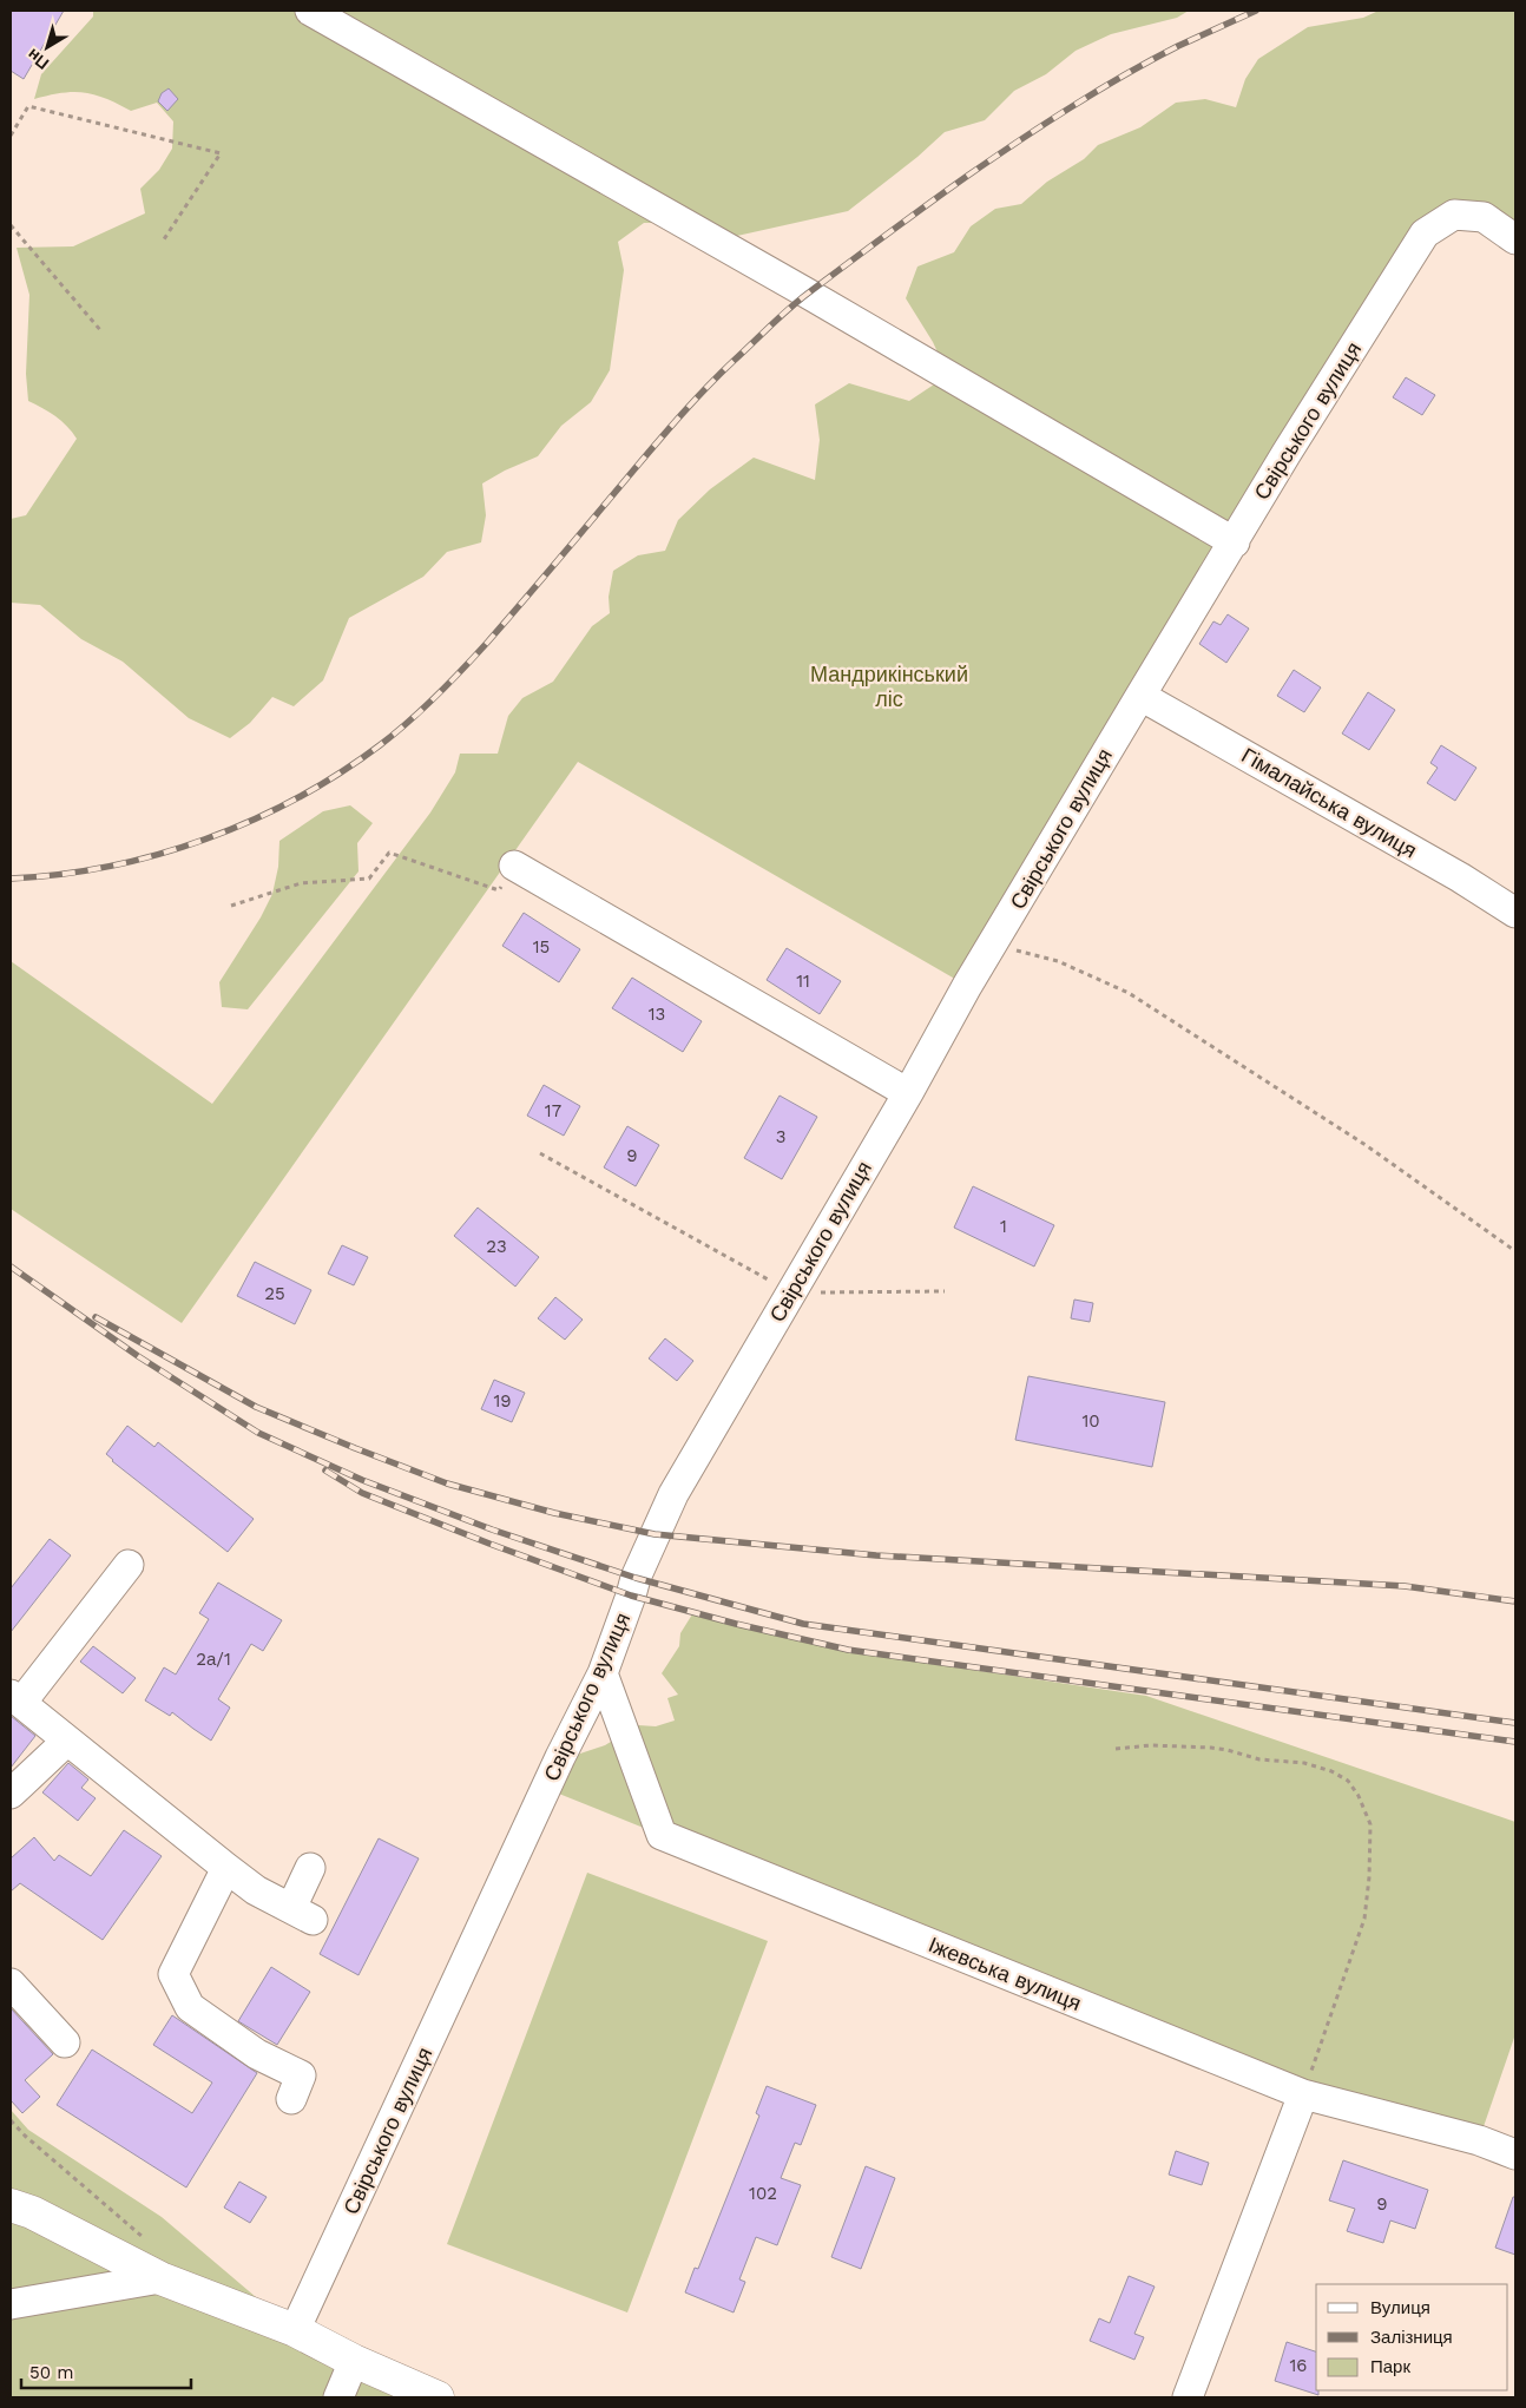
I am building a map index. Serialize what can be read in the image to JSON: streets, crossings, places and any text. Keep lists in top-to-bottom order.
{
  "streets": {
    "street": ["Свірського вулиця", "Гімалайська вулиця", "Іжевська вулиця"]
  },
  "crossings": [
    ["Свірського вулиця", "Гімалайська вулиця"],
    ["Свірського вулиця", "Іжевська вулиця"]
  ],
  "parks": ["Мандрикінський ліс"],
  "house_numbers": [
    "15",
    "11",
    "13",
    "17",
    "3",
    "9",
    "1",
    "23",
    "25",
    "19",
    "10",
    "2а/1",
    "102",
    "9",
    "16"
  ],
  "legend": ["Вулиця", "Залізниця", "Парк"],
  "scale_bar": "50 m",
  "north": "bottom left"
}
